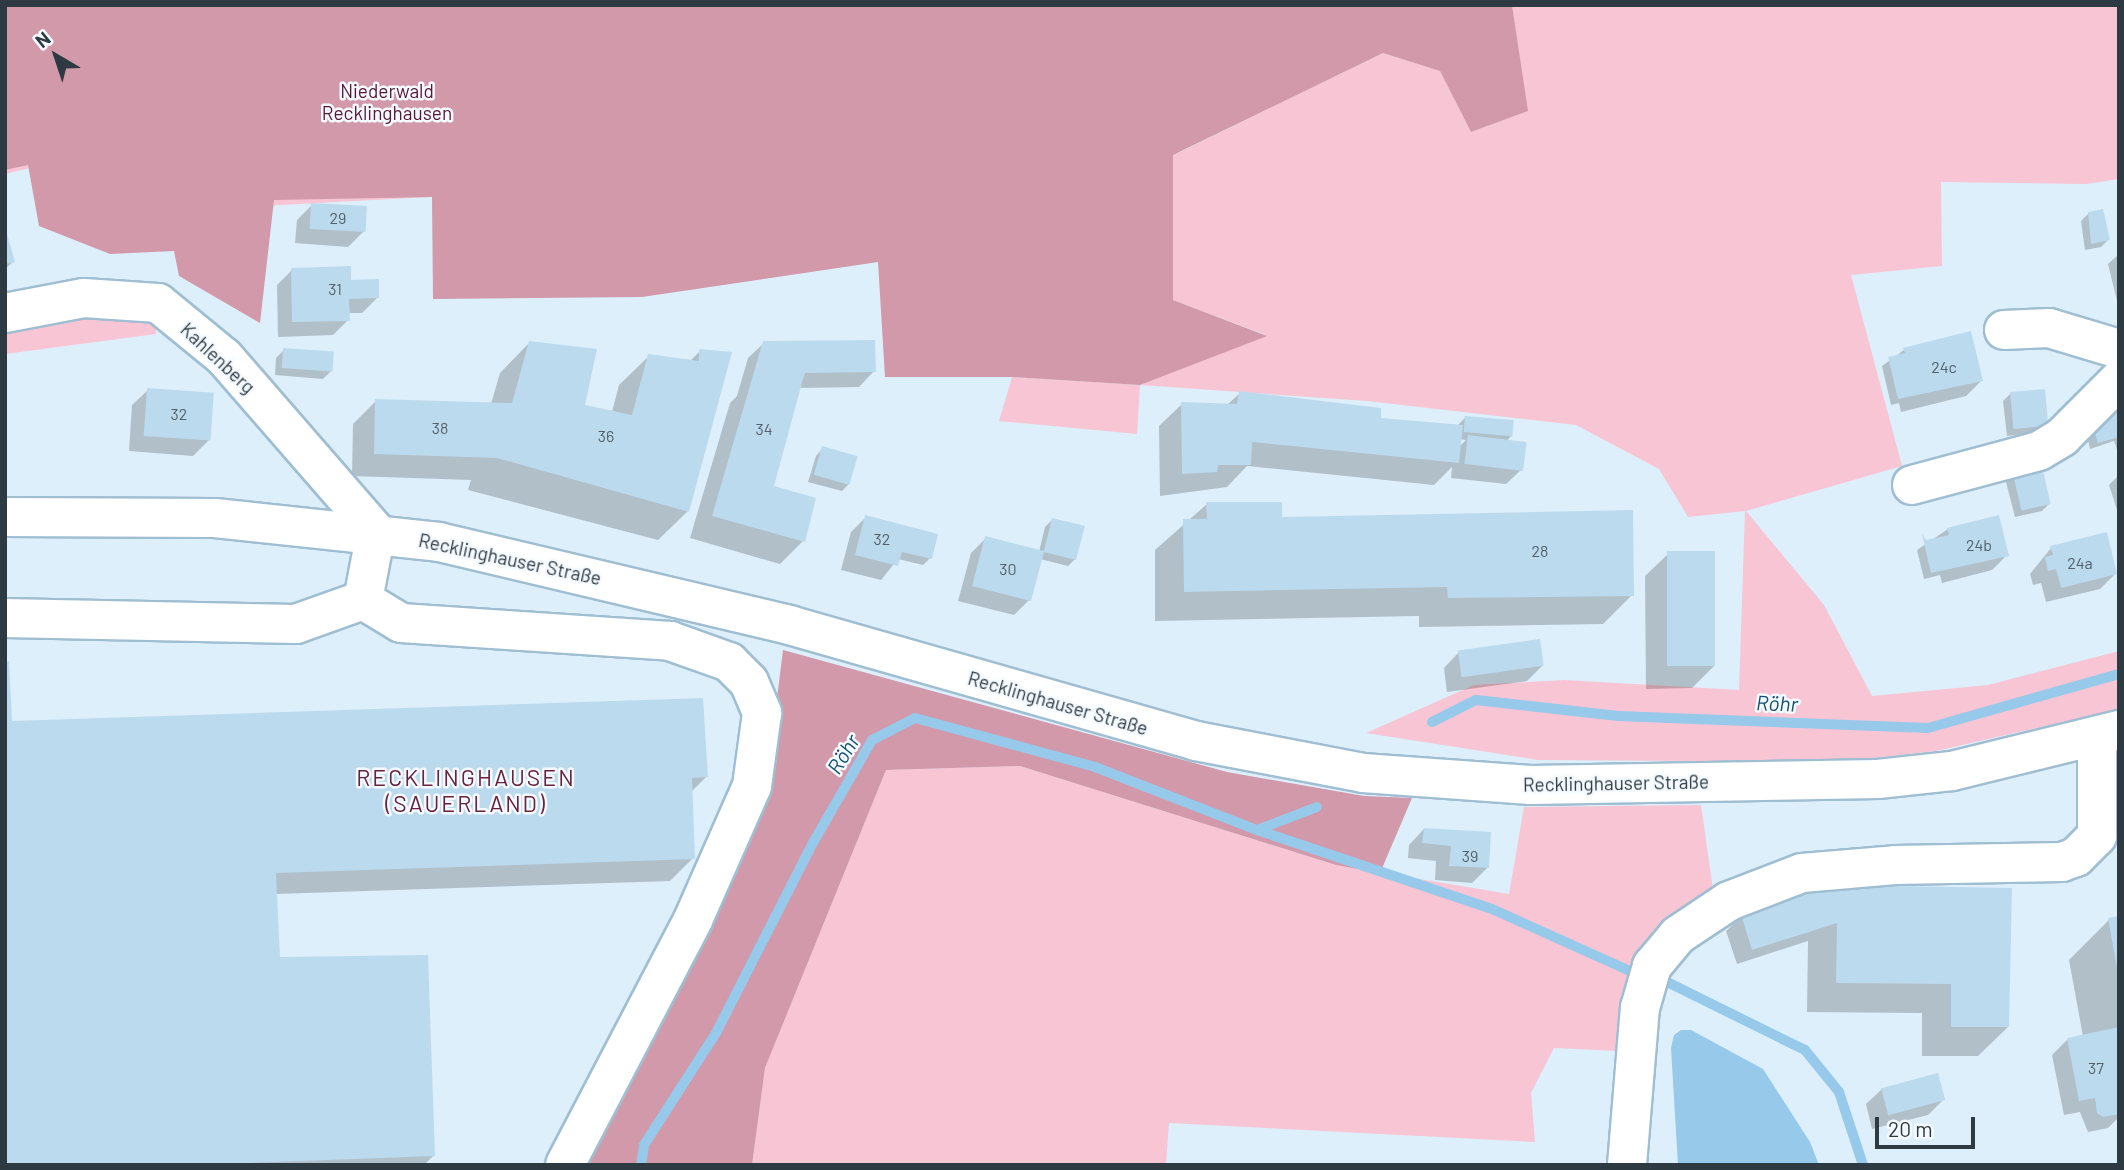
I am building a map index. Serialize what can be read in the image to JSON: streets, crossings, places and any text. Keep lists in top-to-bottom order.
{
  "streets": {
    "main road": ["Kahlenberg", "Recklinghauser Straße"]
  },
  "crossings": [
    ["Kahlenberg", "Recklinghauser Straße"]
  ],
  "districts": ["RECKLINGHAUSEN (SAUERLAND)"],
  "water": ["Röhr"],
  "parks": ["Niederwald Recklinghausen"],
  "house_numbers": [
    "29",
    "31",
    "24c",
    "32",
    "38",
    "34",
    "36",
    "32",
    "24b",
    "28",
    "24a",
    "30",
    "39",
    "37"
  ],
  "scale_bar": "20 m",
  "north": "top left"
}
